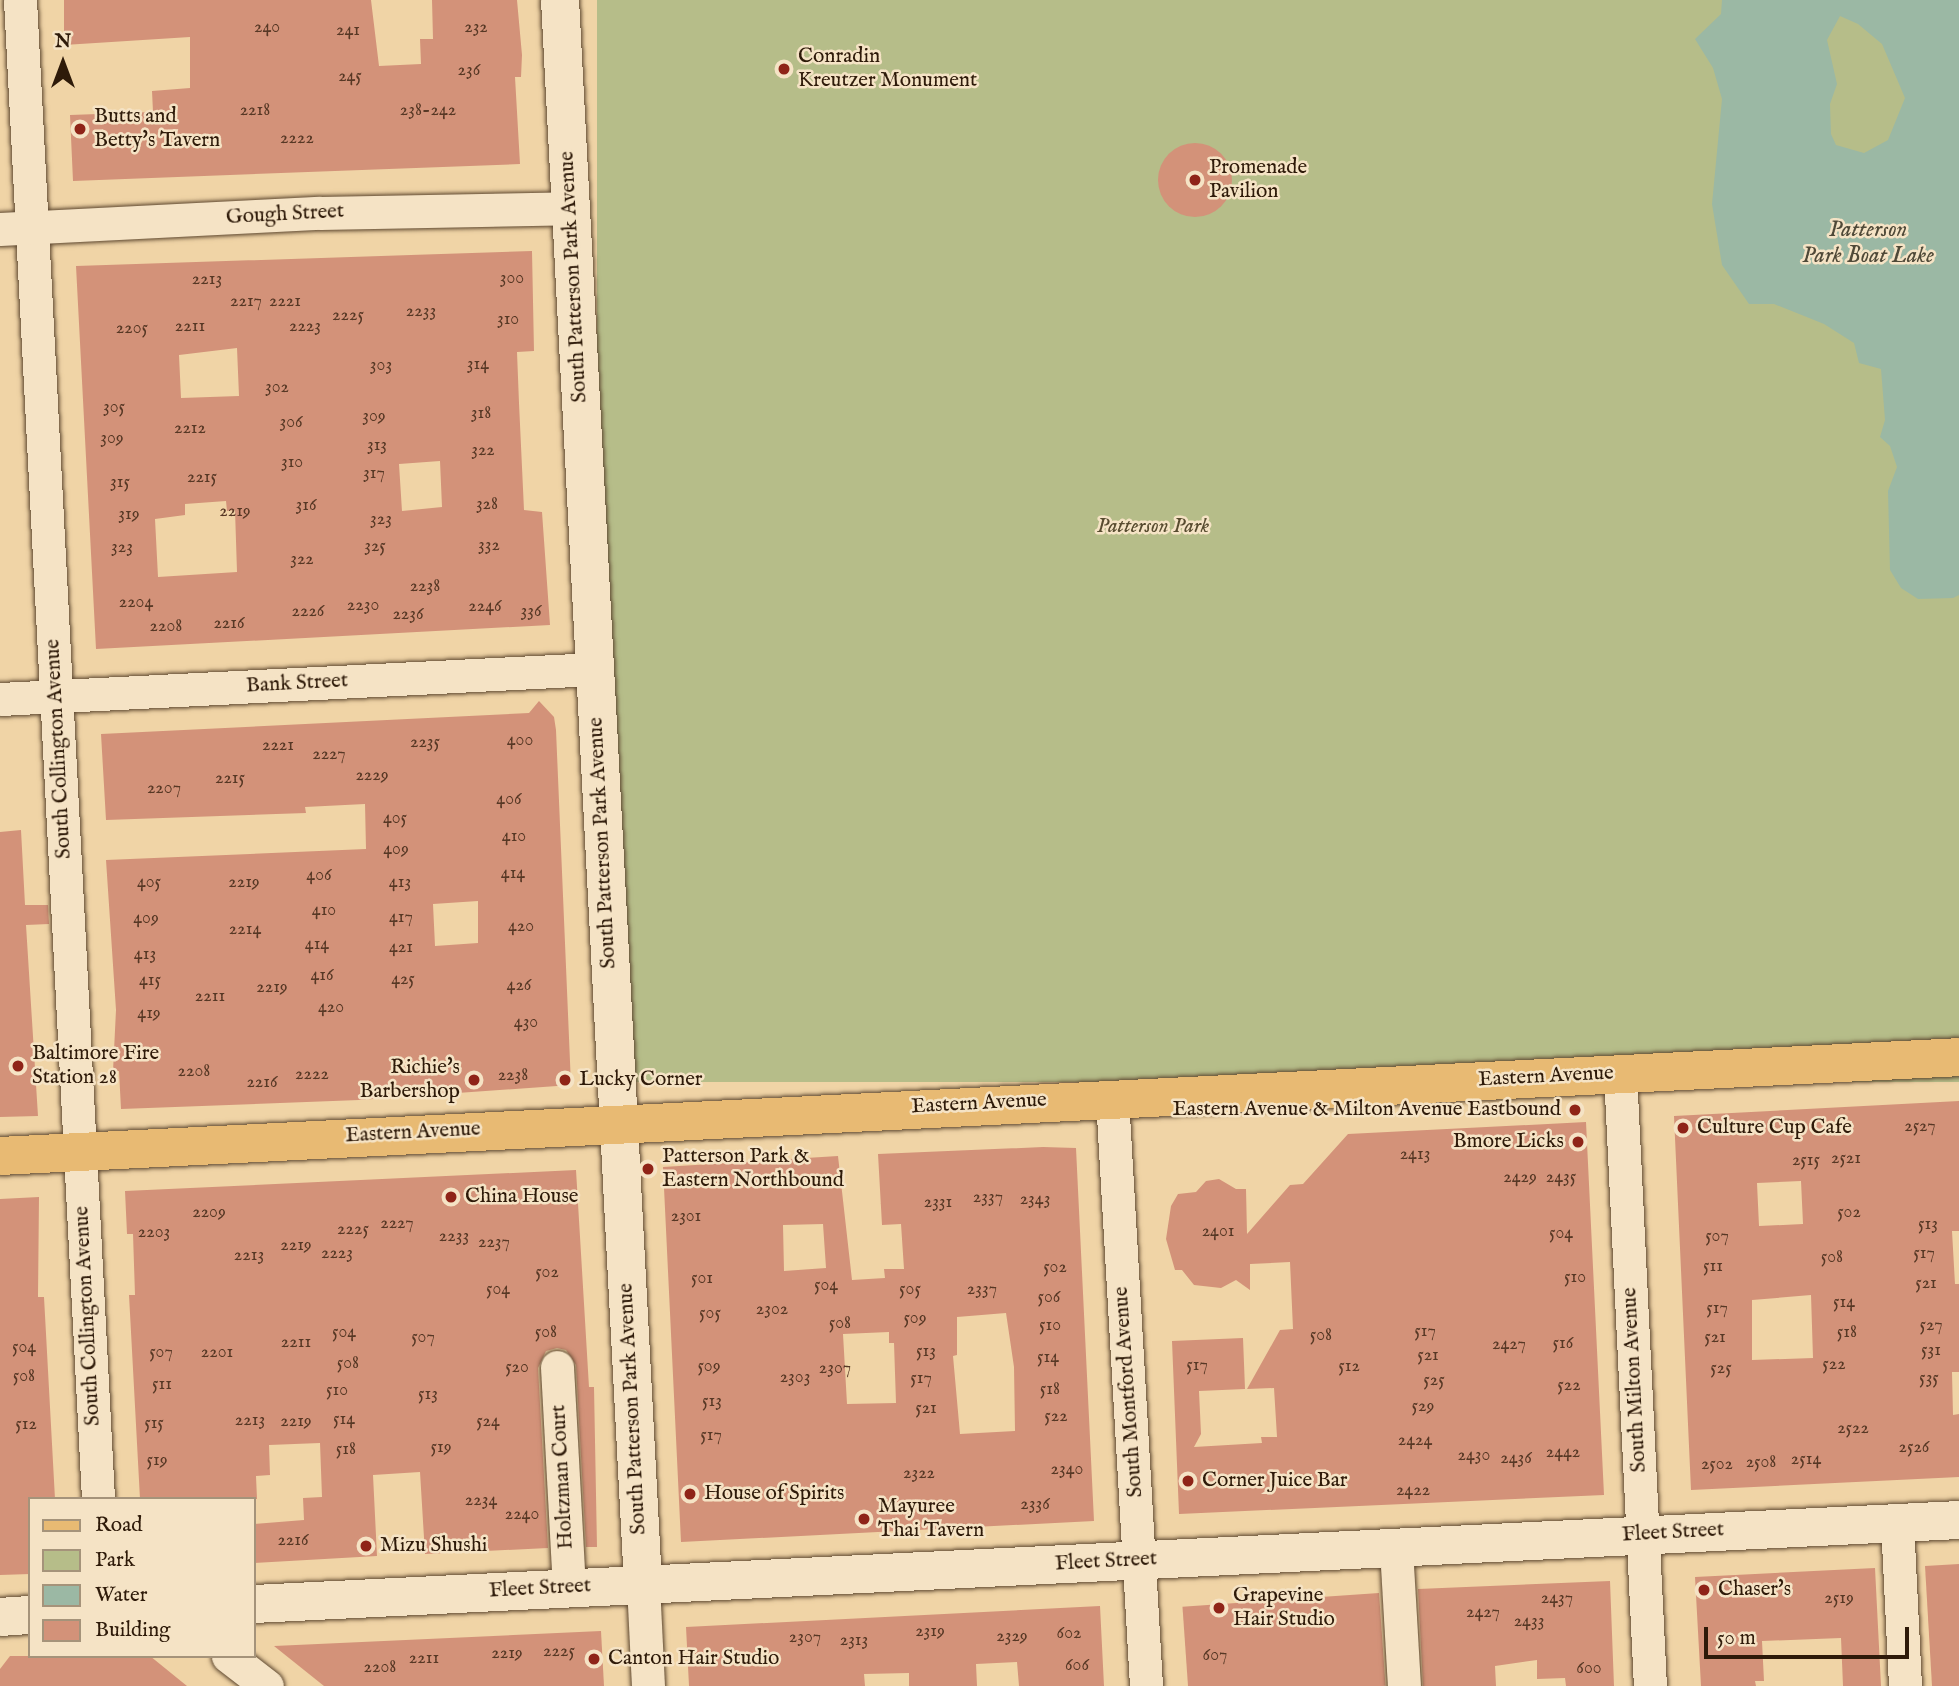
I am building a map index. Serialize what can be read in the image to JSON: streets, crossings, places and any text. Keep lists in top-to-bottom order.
{
  "streets": {
    "main road": ["Eastern Avenue"],
    "street": [
      "Gough Street",
      "South Patterson Park Avenue",
      "Bank Street",
      "South Collington Avenue",
      "South Milton Avenue",
      "South Montford Avenue",
      "Holtzman Court",
      "Fleet Street"
    ]
  },
  "crossings": [
    ["Gough Street", "South Patterson Park Avenue"],
    ["Gough Street", "South Collington Avenue"],
    ["South Patterson Park Avenue", "Bank Street"],
    ["South Patterson Park Avenue", "Eastern Avenue"],
    ["South Patterson Park Avenue", "Fleet Street"],
    ["Bank Street", "South Collington Avenue"],
    ["South Collington Avenue", "Eastern Avenue"],
    ["Eastern Avenue", "South Milton Avenue"],
    ["Eastern Avenue", "South Montford Avenue"],
    ["South Milton Avenue", "Fleet Street"],
    ["South Montford Avenue", "Fleet Street"],
    ["Holtzman Court", "Fleet Street"]
  ],
  "water": ["Patterson Park Boat Lake"],
  "parks": ["Patterson Park"],
  "places": [
    "Conradin Kreutzer Monument",
    "Butts and Betty's Tavern",
    "Promenade Pavilion",
    "Baltimore Fire Station 28",
    "Richie's Barbershop",
    "Lucky Corner",
    "Eastern Avenue & Milton Avenue Eastbound",
    "Culture Cup Cafe",
    "Bmore Licks",
    "Patterson Park & Eastern Northbound",
    "China House",
    "Corner Juice Bar",
    "House of Spirits",
    "Mayuree Thai Tavern",
    "Mizu Shushi",
    "Chaser's",
    "Grapevine Hair Studio",
    "Canton Hair Studio"
  ],
  "house_numbers": [
    "240",
    "232",
    "241",
    "236",
    "245",
    "2218",
    "238-242",
    "2222",
    "300",
    "2213",
    "2217",
    "2221",
    "2233",
    "2225",
    "310",
    "2211",
    "2223",
    "2205",
    "314",
    "303",
    "302",
    "305",
    "318",
    "309",
    "306",
    "2212",
    "309",
    "313",
    "322",
    "310",
    "317",
    "2215",
    "315",
    "328",
    "316",
    "2219",
    "319",
    "323",
    "332",
    "325",
    "323",
    "322",
    "2238",
    "2204",
    "2230",
    "2246",
    "2226",
    "336",
    "2236",
    "2216",
    "2208",
    "400",
    "2235",
    "2221",
    "2227",
    "2229",
    "2215",
    "2207",
    "406",
    "405",
    "410",
    "409",
    "414",
    "406",
    "405",
    "2219",
    "413",
    "410",
    "417",
    "409",
    "420",
    "2214",
    "414",
    "421",
    "413",
    "416",
    "425",
    "415",
    "426",
    "2219",
    "2211",
    "420",
    "419",
    "430",
    "2208",
    "2222",
    "2238",
    "2216",
    "2527",
    "2413",
    "2521",
    "2515",
    "2429",
    "2435",
    "2337",
    "2343",
    "2331",
    "2209",
    "502",
    "2301",
    "2227",
    "513",
    "2225",
    "2401",
    "2203",
    "504",
    "2233",
    "507",
    "2237",
    "2219",
    "2223",
    "517",
    "2213",
    "508",
    "511",
    "502",
    "502",
    "510",
    "501",
    "521",
    "504",
    "504",
    "505",
    "2337",
    "506",
    "514",
    "517",
    "2302",
    "505",
    "509",
    "508",
    "510",
    "527",
    "517",
    "504",
    "508",
    "518",
    "508",
    "507",
    "521",
    "2211",
    "516",
    "2427",
    "504",
    "531",
    "513",
    "507",
    "2201",
    "521",
    "514",
    "508",
    "522",
    "517",
    "509",
    "512",
    "520",
    "2307",
    "525",
    "508",
    "2303",
    "517",
    "535",
    "525",
    "511",
    "522",
    "518",
    "510",
    "513",
    "513",
    "529",
    "521",
    "522",
    "514",
    "2213",
    "2219",
    "524",
    "515",
    "512",
    "2522",
    "517",
    "2424",
    "519",
    "2526",
    "518",
    "2442",
    "2430",
    "2436",
    "2514",
    "519",
    "2508",
    "2502",
    "2340",
    "2322",
    "2422",
    "2234",
    "2336",
    "2240",
    "2216",
    "2437",
    "2519",
    "2427",
    "2433",
    "2319",
    "602",
    "2329",
    "2307",
    "2313",
    "2225",
    "2219",
    "607",
    "2211",
    "606",
    "2208",
    "600"
  ],
  "legend": [
    "Road",
    "Park",
    "Water",
    "Building"
  ],
  "scale_bar": "50 m",
  "north": "top"
}
